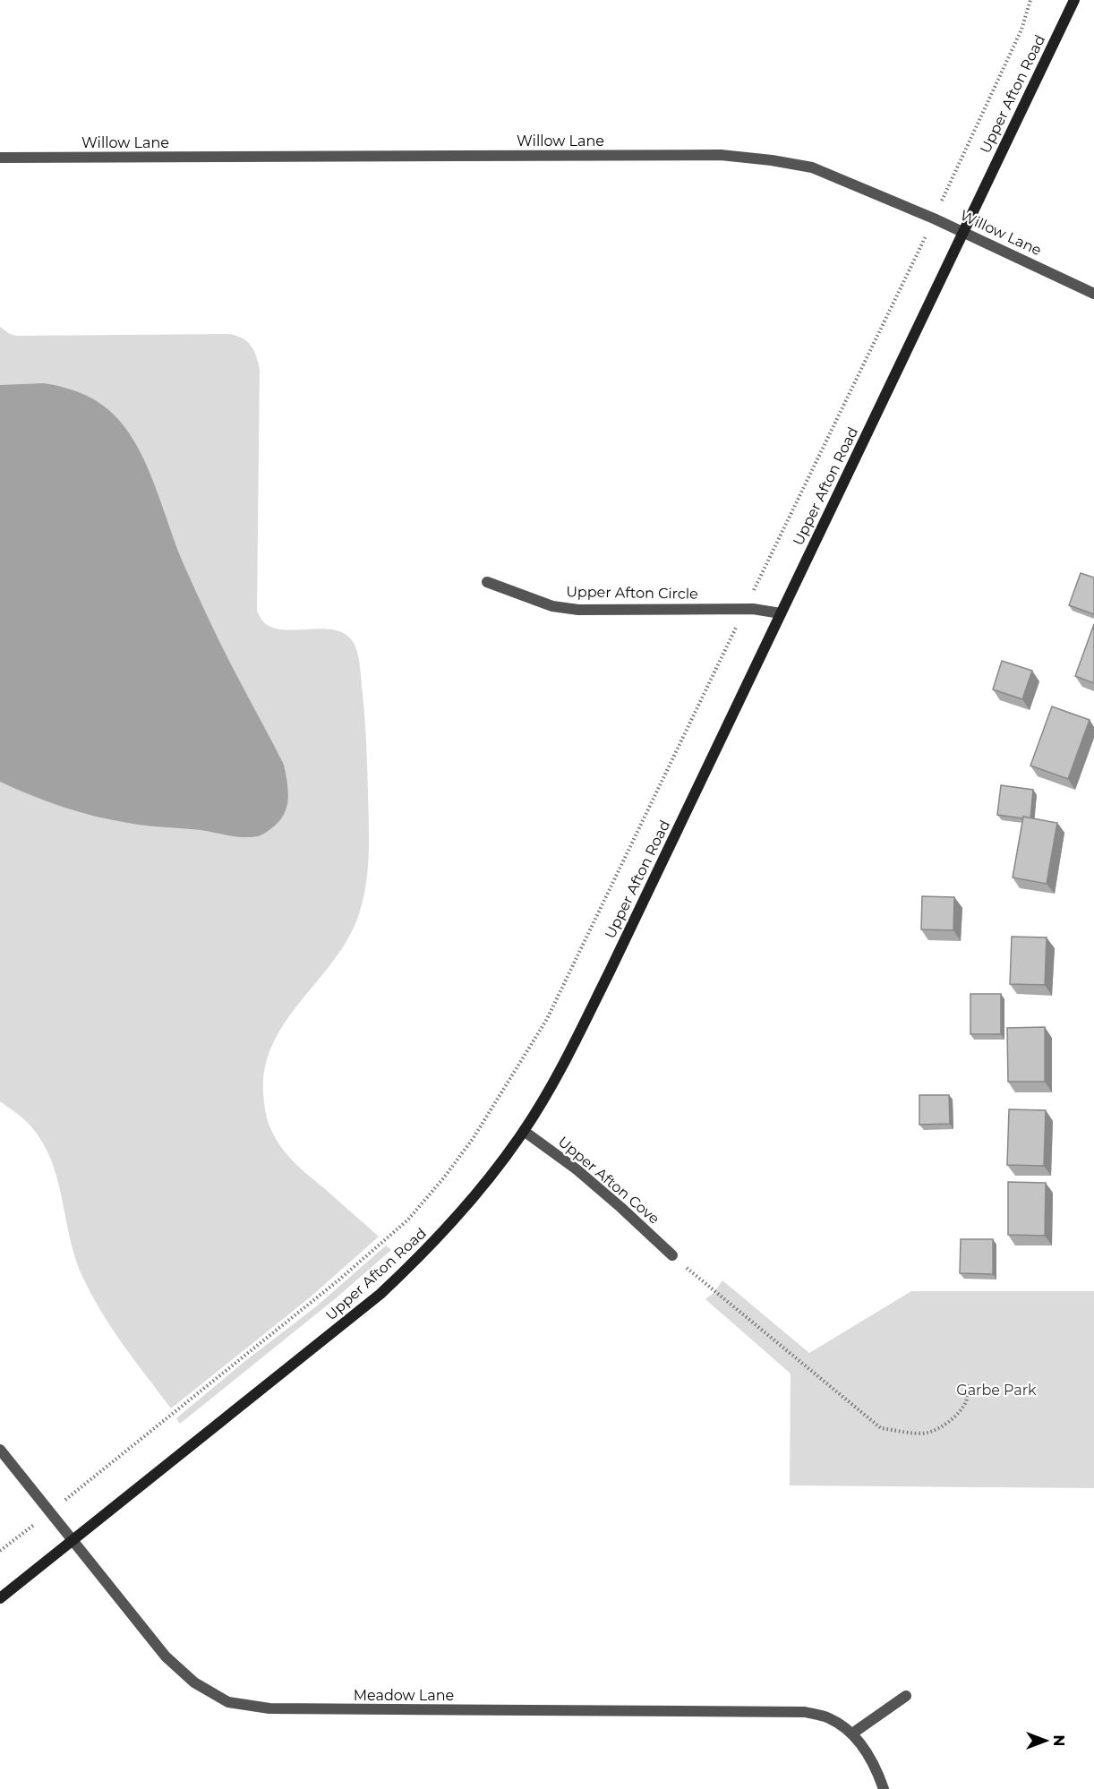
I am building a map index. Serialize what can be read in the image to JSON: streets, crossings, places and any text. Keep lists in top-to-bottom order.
{
  "streets": {
    "street": [
      "Upper Afton Road",
      "Willow Lane",
      "Upper Afton Circle",
      "Upper Afton Cove",
      "Meadow Lane"
    ]
  },
  "crossings": [
    ["Upper Afton Road", "Willow Lane"],
    ["Upper Afton Road", "Upper Afton Circle"],
    ["Upper Afton Road", "Upper Afton Cove"],
    ["Upper Afton Road", "Meadow Lane"]
  ],
  "parks": ["Garbe Park"],
  "north": "right"
}
